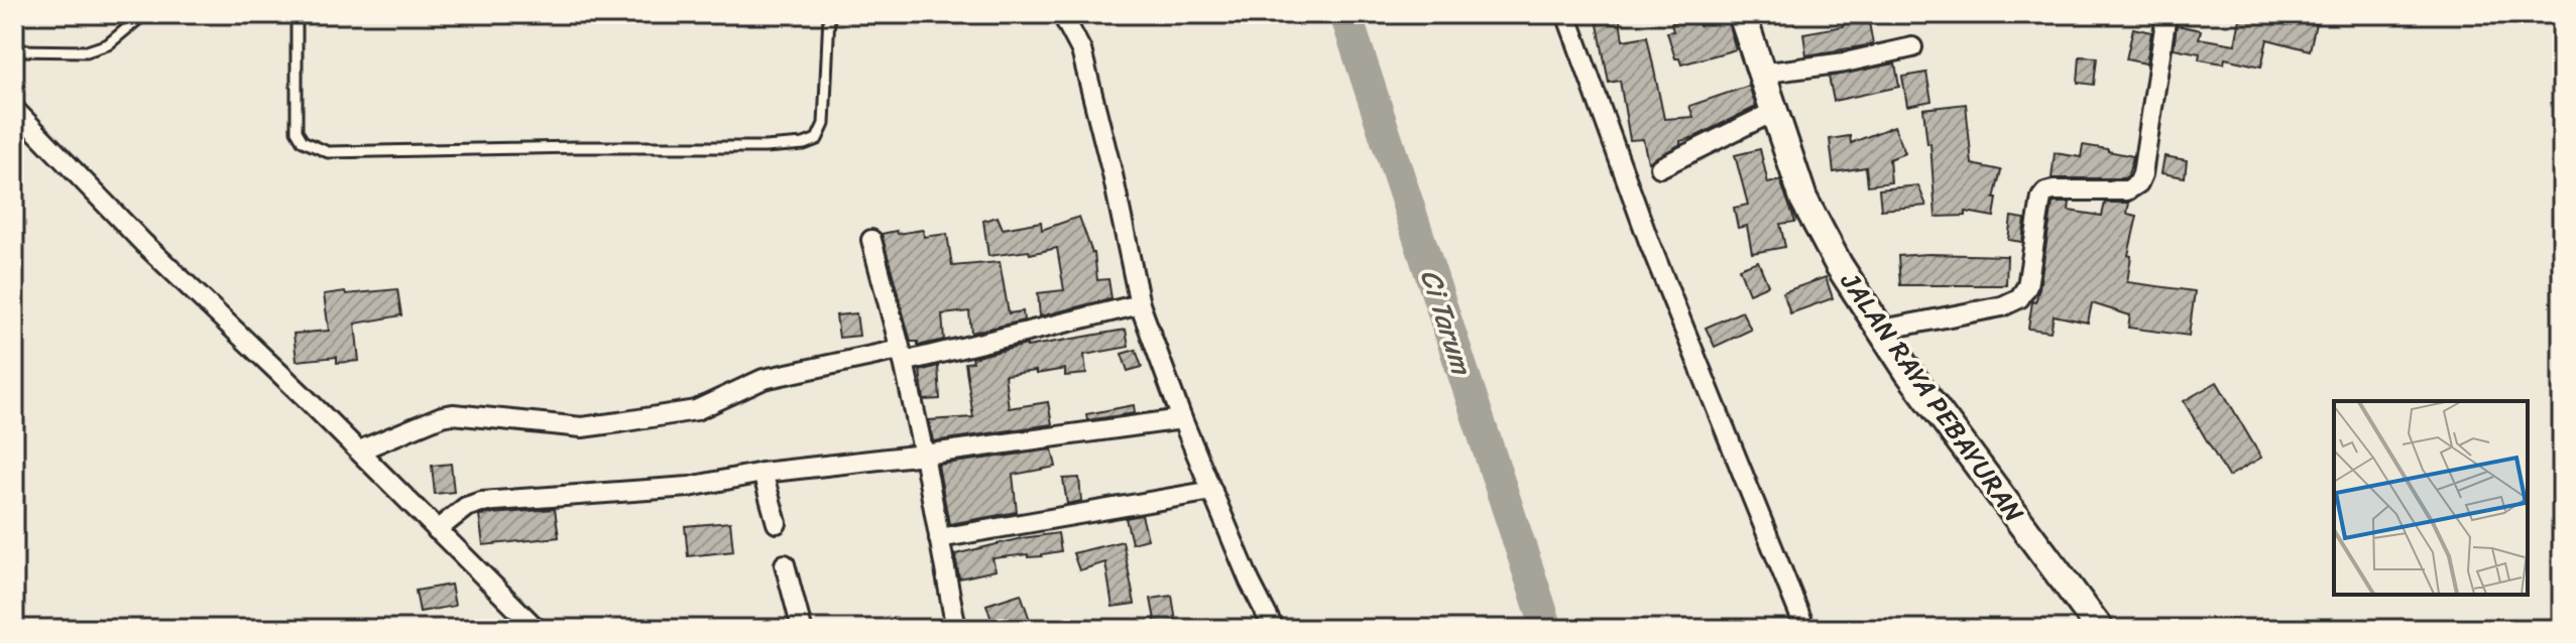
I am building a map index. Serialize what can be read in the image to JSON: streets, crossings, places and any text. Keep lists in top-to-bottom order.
{
  "streets": {
    "main road": ["JALAN RAYA PEBAYURAN"]
  },
  "water": ["Ci Tarum"]
}
